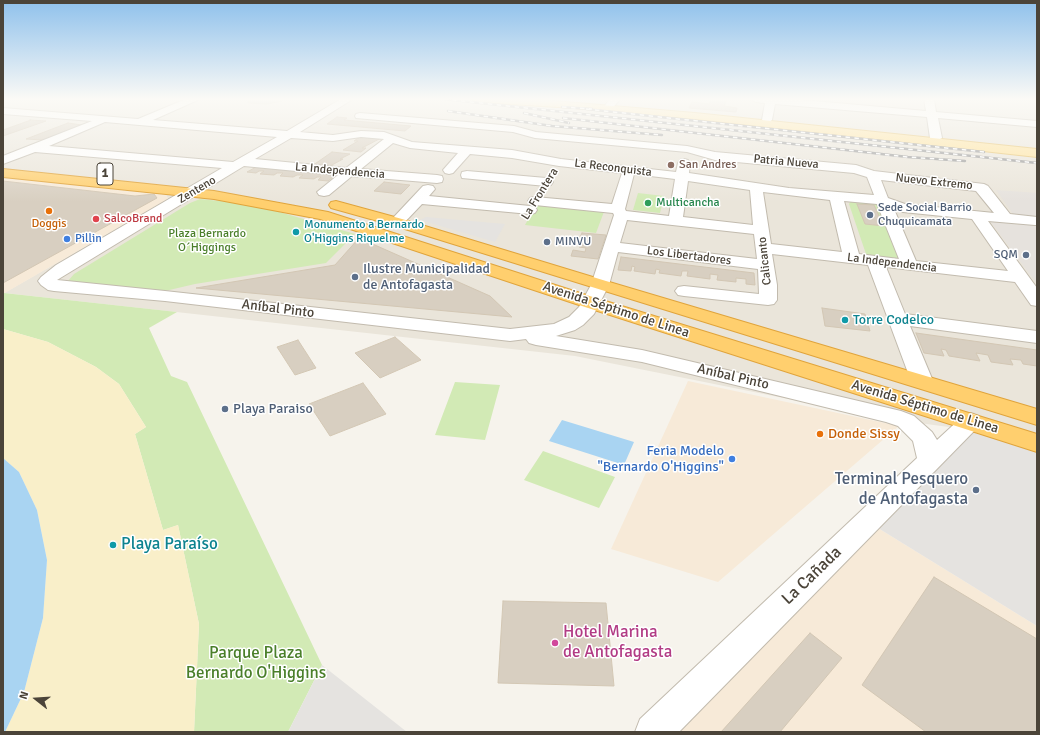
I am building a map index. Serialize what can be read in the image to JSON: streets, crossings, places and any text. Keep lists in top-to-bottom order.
{
  "streets": {
    "highway": ["1", "Avenida Séptimo de Linea"],
    "street": [
      "Patria Nueva",
      "La Reconquista",
      "La Independencia",
      "Nuevo Extremo",
      "Zenteno",
      "La Frontera",
      "Los Libertadores",
      "Calicanto",
      "Aníbal Pinto",
      "La Cañada"
    ]
  },
  "crossings": [
    ["Patria Nueva", "Nuevo Extremo"],
    ["La Reconquista", "Nuevo Extremo"],
    ["La Reconquista", "Zenteno"],
    ["La Reconquista", "La Frontera"],
    ["La Reconquista", "Calicanto"],
    ["La Independencia", "Zenteno"],
    ["La Independencia", "Calicanto"],
    ["1", "Zenteno"],
    ["1", "Avenida Séptimo de Linea"],
    ["Zenteno", "Aníbal Pinto"],
    ["Zenteno", "Avenida Séptimo de Linea"],
    ["Los Libertadores", "Calicanto"],
    ["Aníbal Pinto", "Avenida Séptimo de Linea"],
    ["Aníbal Pinto", "La Cañada"],
    ["Avenida Séptimo de Linea", "La Cañada"]
  ],
  "parks": ["Plaza Bernardo O´Higgings", "Parque Plaza Bernardo O'Higgins"],
  "places": [
    "San Andres",
    "Multicancha",
    "Doggis",
    "Sede Social Barrio Chuquicamata",
    "SalcoBrand",
    "Monumento a Bernardo O'Higgins Riquelme",
    "Pillin",
    "MINVU",
    "SQM",
    "Ilustre Municipalidad de Antofagasta",
    "Torre Codelco",
    "Playa Paraiso",
    "Donde Sissy",
    "Feria Modelo \"Bernardo O'Higgins\"",
    "Terminal Pesquero de Antofagasta",
    "Playa Paraíso",
    "Hotel Marina de Antofagasta"
  ],
  "north": "left"
}
